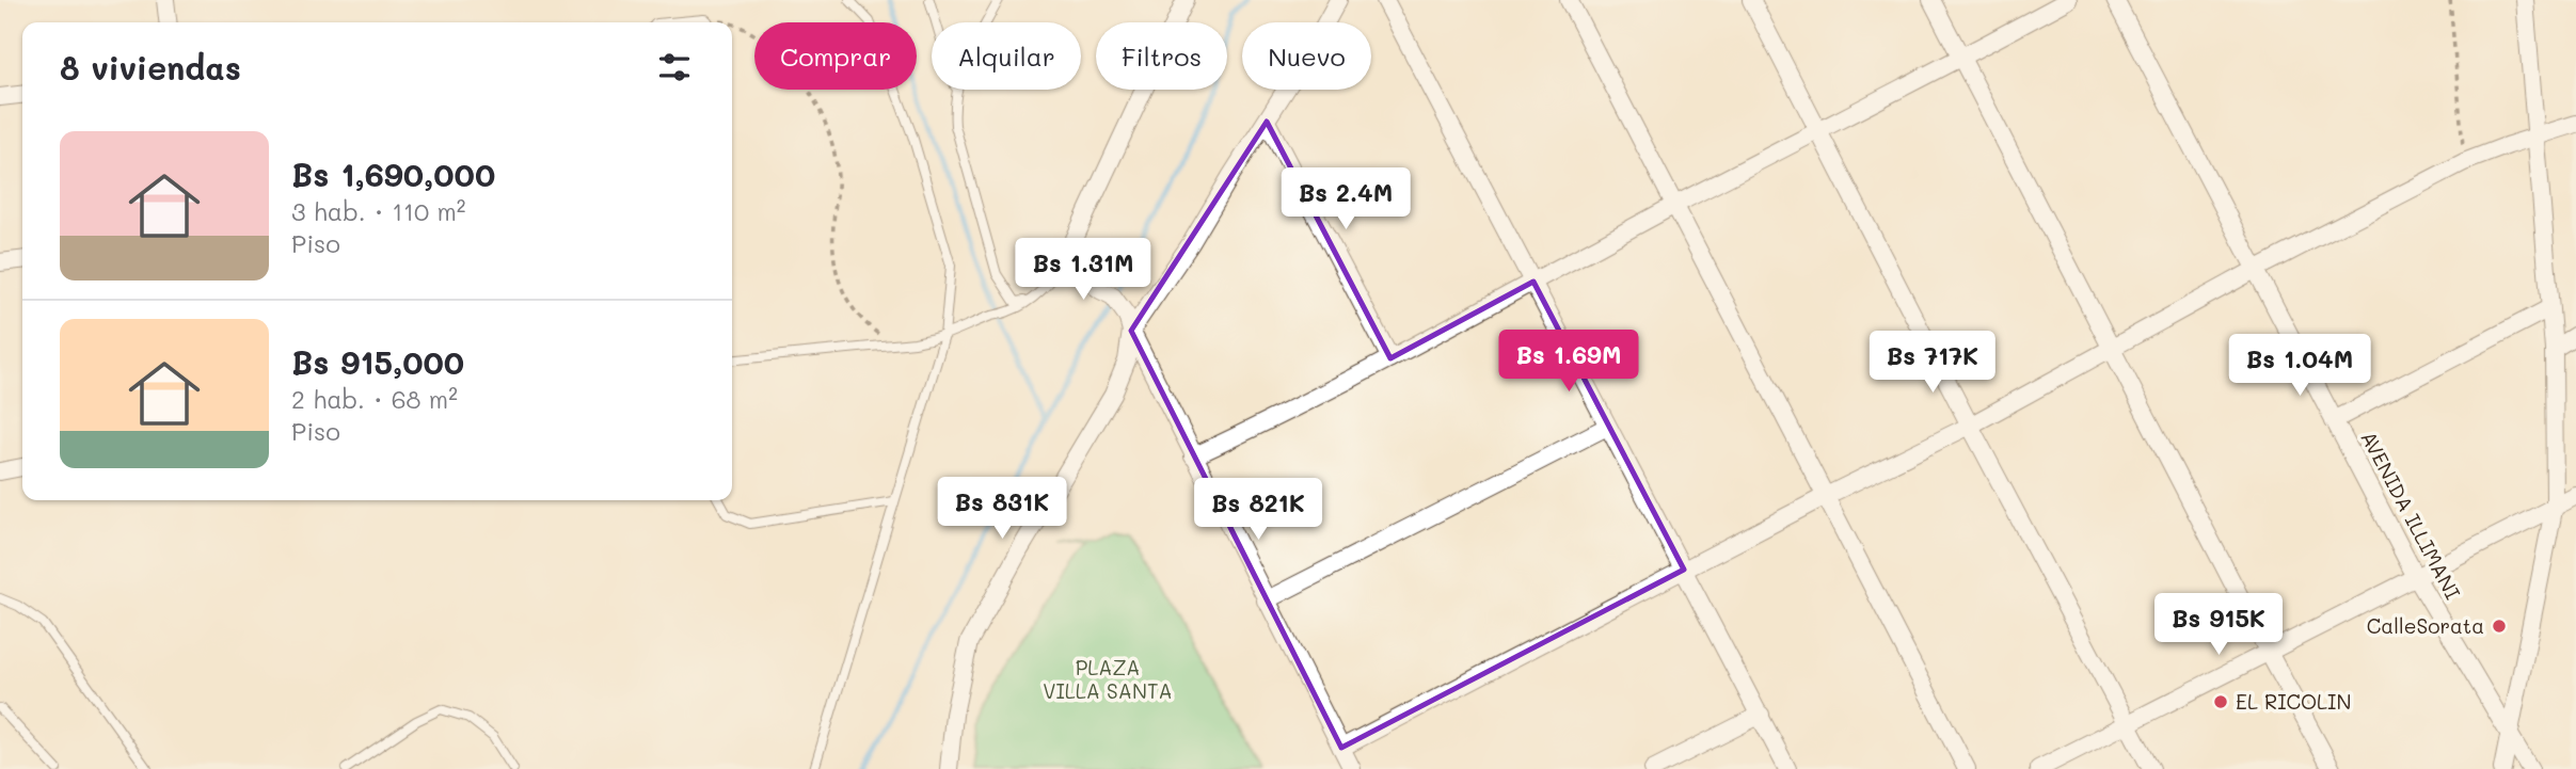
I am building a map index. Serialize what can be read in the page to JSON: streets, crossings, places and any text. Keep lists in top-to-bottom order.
{
  "streets": {
    "street": ["AVENIDA ILLIMANI"]
  },
  "parks": ["PLAZA VILLA SANTA"],
  "places": ["CalleSorata", "EL RICOLIN"],
  "page": {
    "chip": [
      "Comprar",
      "Alquilar",
      "Filtros",
      "Nuevo"
    ],
    "heading": "8 viviendas",
    "list": [
      {
        "name": "Bs 1,690,000",
        "note": "3 hab. · 110 m² · Piso"
      },
      {
        "name": "Bs 915,000",
        "note": "2 hab. · 68 m² · Piso"
      }
    ],
    "price": [
      "Bs 2.4M",
      "Bs 1.31M",
      "Bs 1.69M",
      "Bs 717K",
      "Bs 1.04M",
      "Bs 831K",
      "Bs 821K",
      "Bs 915K"
    ]
  }
}
